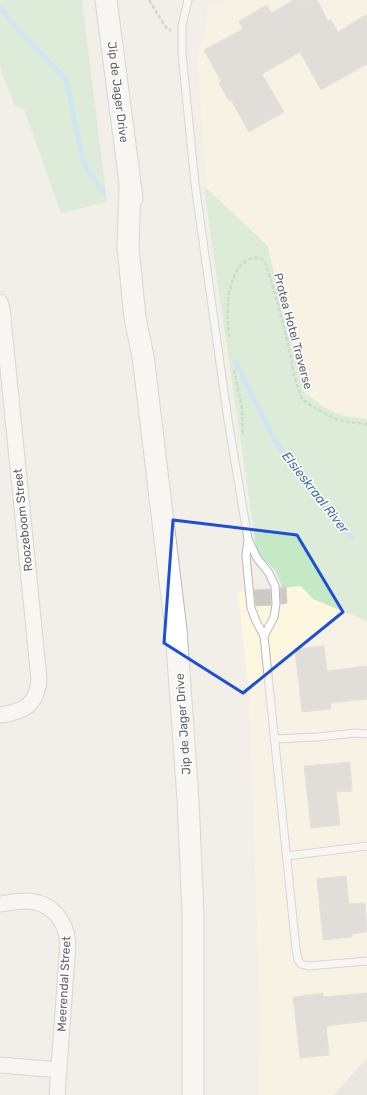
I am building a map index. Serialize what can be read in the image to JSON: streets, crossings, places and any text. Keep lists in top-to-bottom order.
{
  "streets": {
    "main road": ["Jip de Jager Drive"],
    "street": ["Roozeboom Street", "Meerendal Street"],
    "path": ["Protea Hotel Traverse"]
  },
  "water": ["Elsieskraal River"]
}
